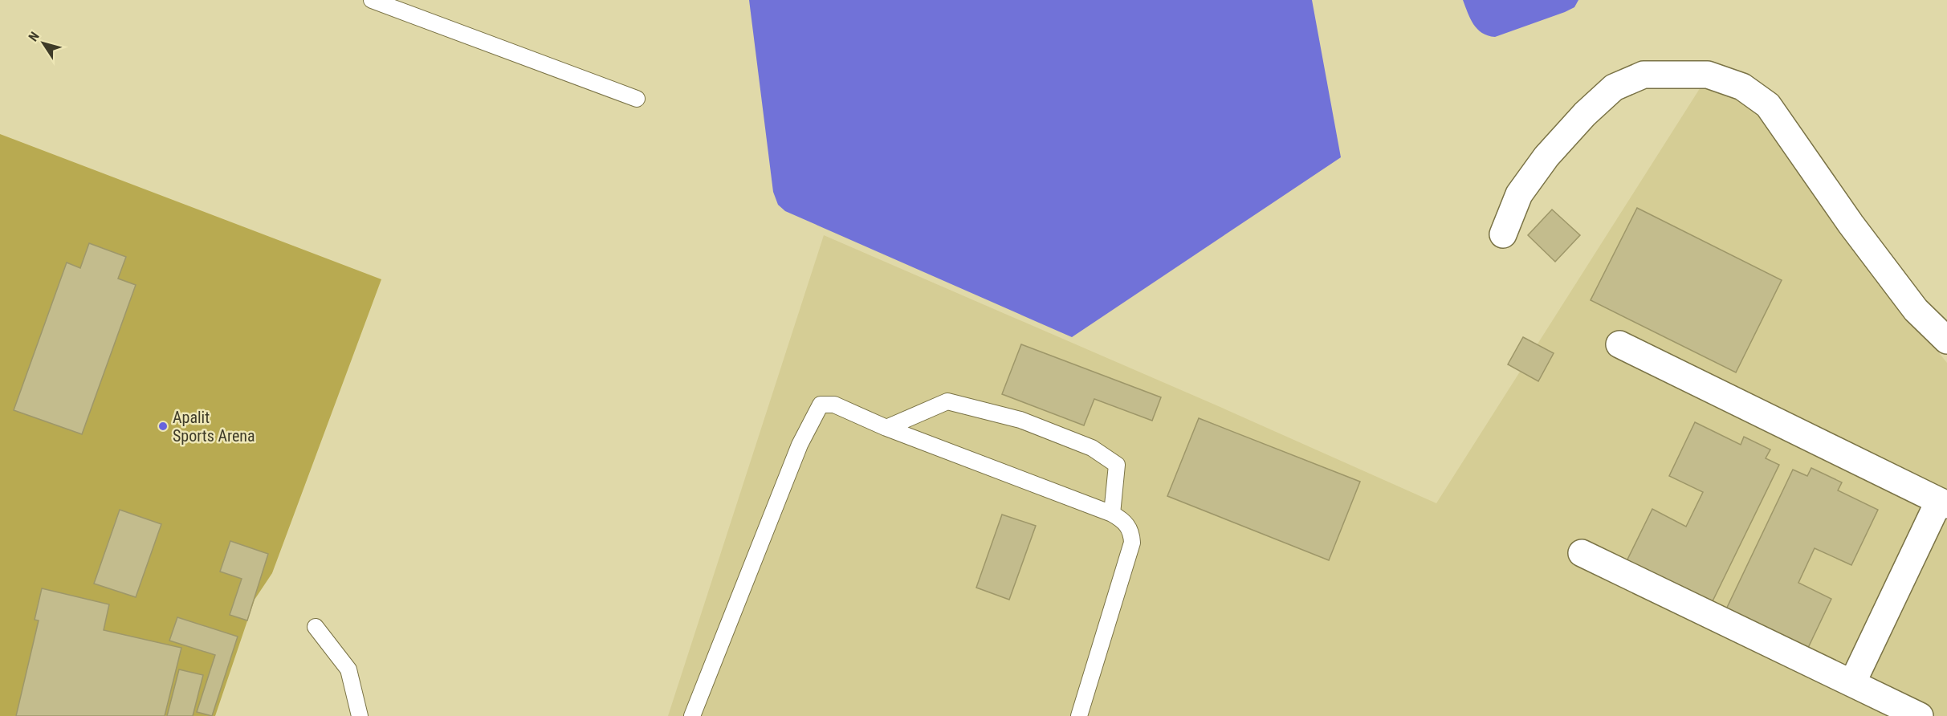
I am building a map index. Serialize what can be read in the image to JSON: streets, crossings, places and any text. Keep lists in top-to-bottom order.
{
  "places": ["Apalit Sports Arena"],
  "north": "top left"
}
